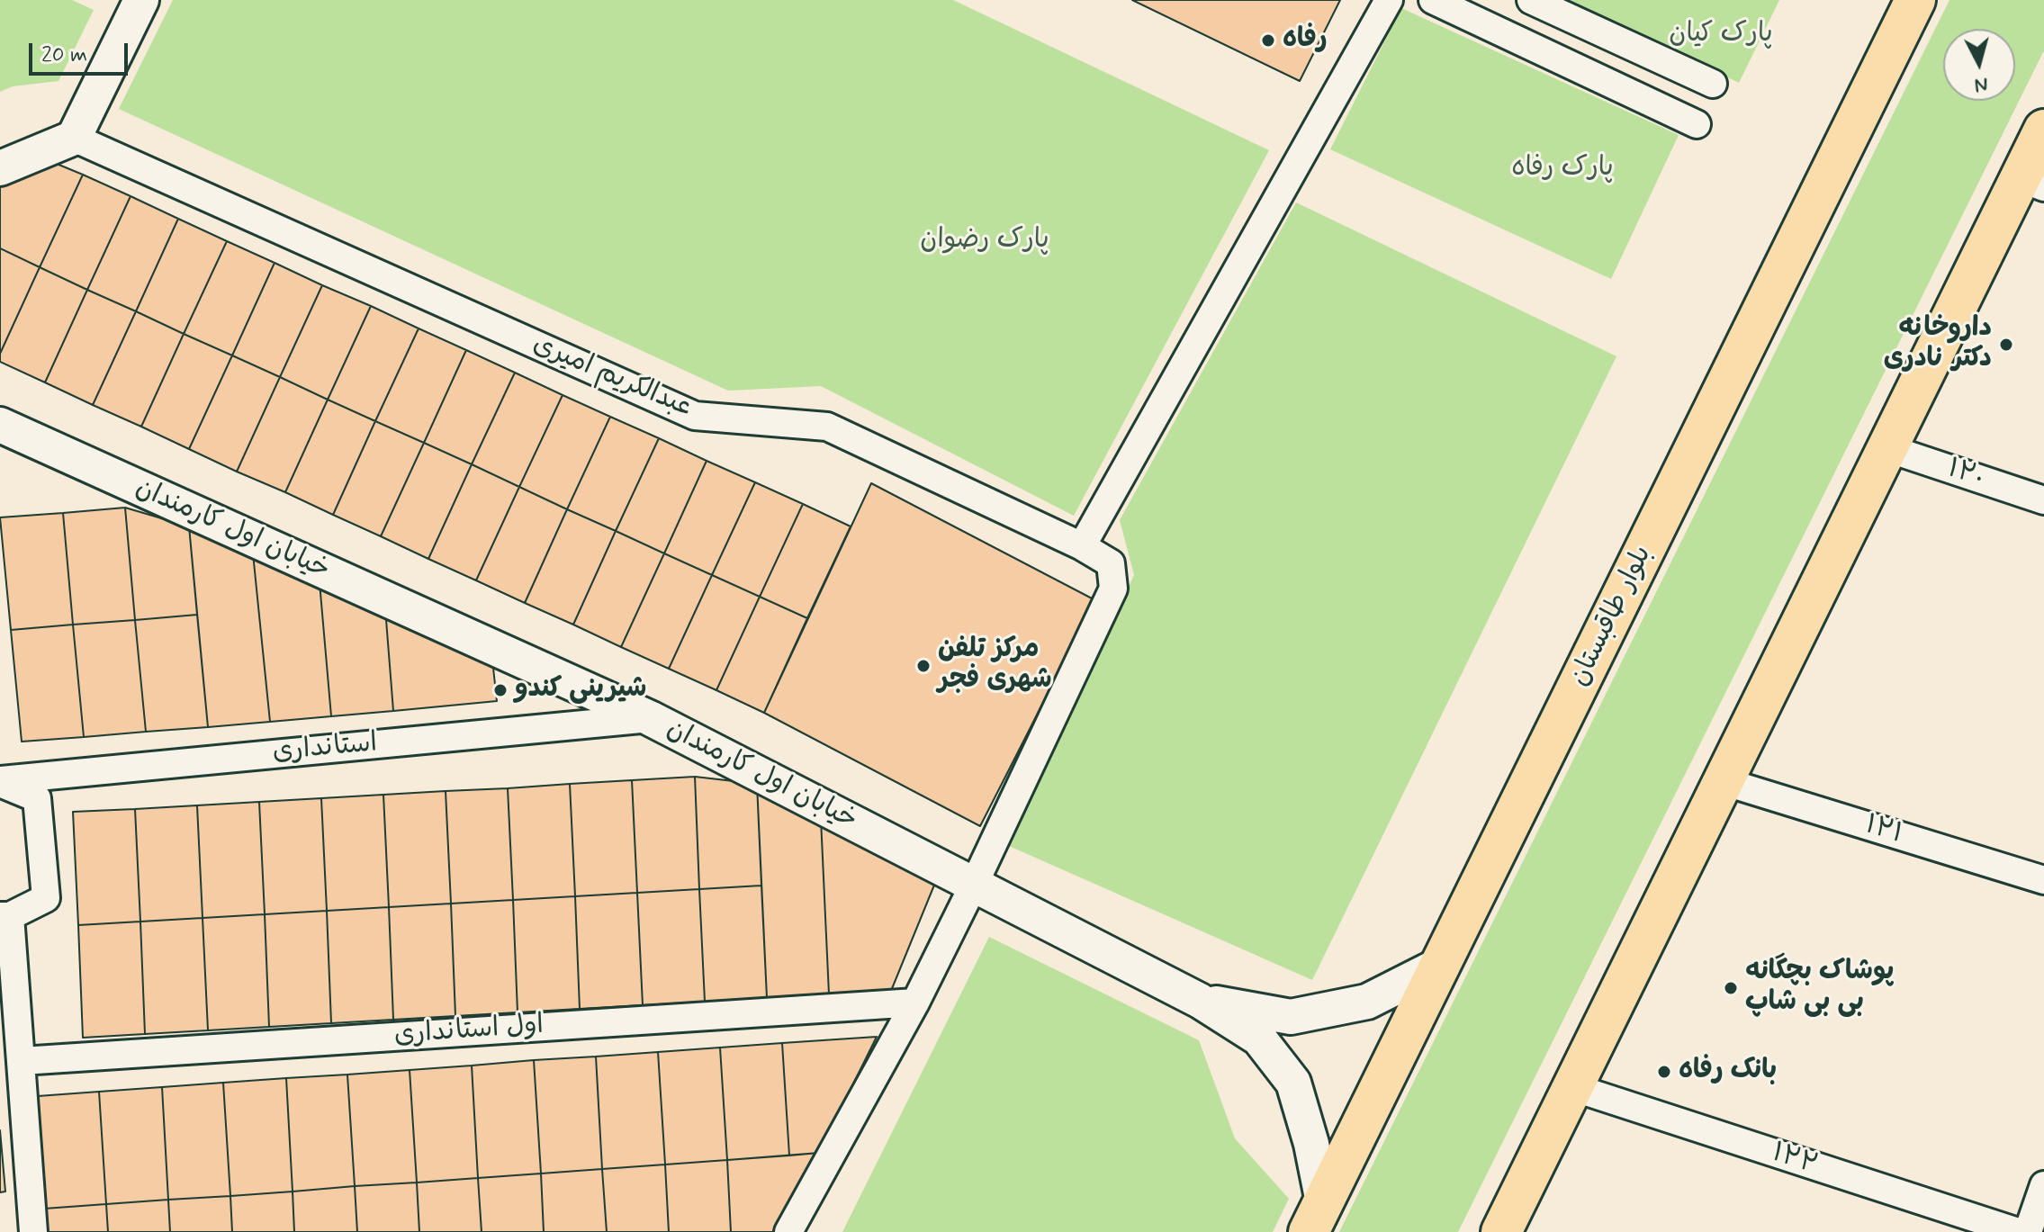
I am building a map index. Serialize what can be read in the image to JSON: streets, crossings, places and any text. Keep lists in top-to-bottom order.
{
  "streets": {
    "main road": ["بلوار طاقبستان"],
    "street": [
      "عبدالکریم امیری",
      "۱۲۰",
      "خیابان اول کارمندان",
      "استانداری",
      "۱۲۱",
      "اول استانداری",
      "۱۲۲"
    ]
  },
  "crossings": [
    ["عبدالکریم امیری", "خیابان اول کارمندان"],
    ["خیابان اول کارمندان", "استانداری"]
  ],
  "parks": ["پارک کیان", "پارک رفاه", "پارک رضوان"],
  "places": [
    "رفاه",
    "داروخانه دکتر نادری",
    "مرکز تلفن شهری فجر",
    "شیرینی کندو",
    "پوشاک بچگانه بی بی شاپ",
    "بانک رفاه"
  ],
  "scale_bar": "20 m",
  "north": "bottom"
}
